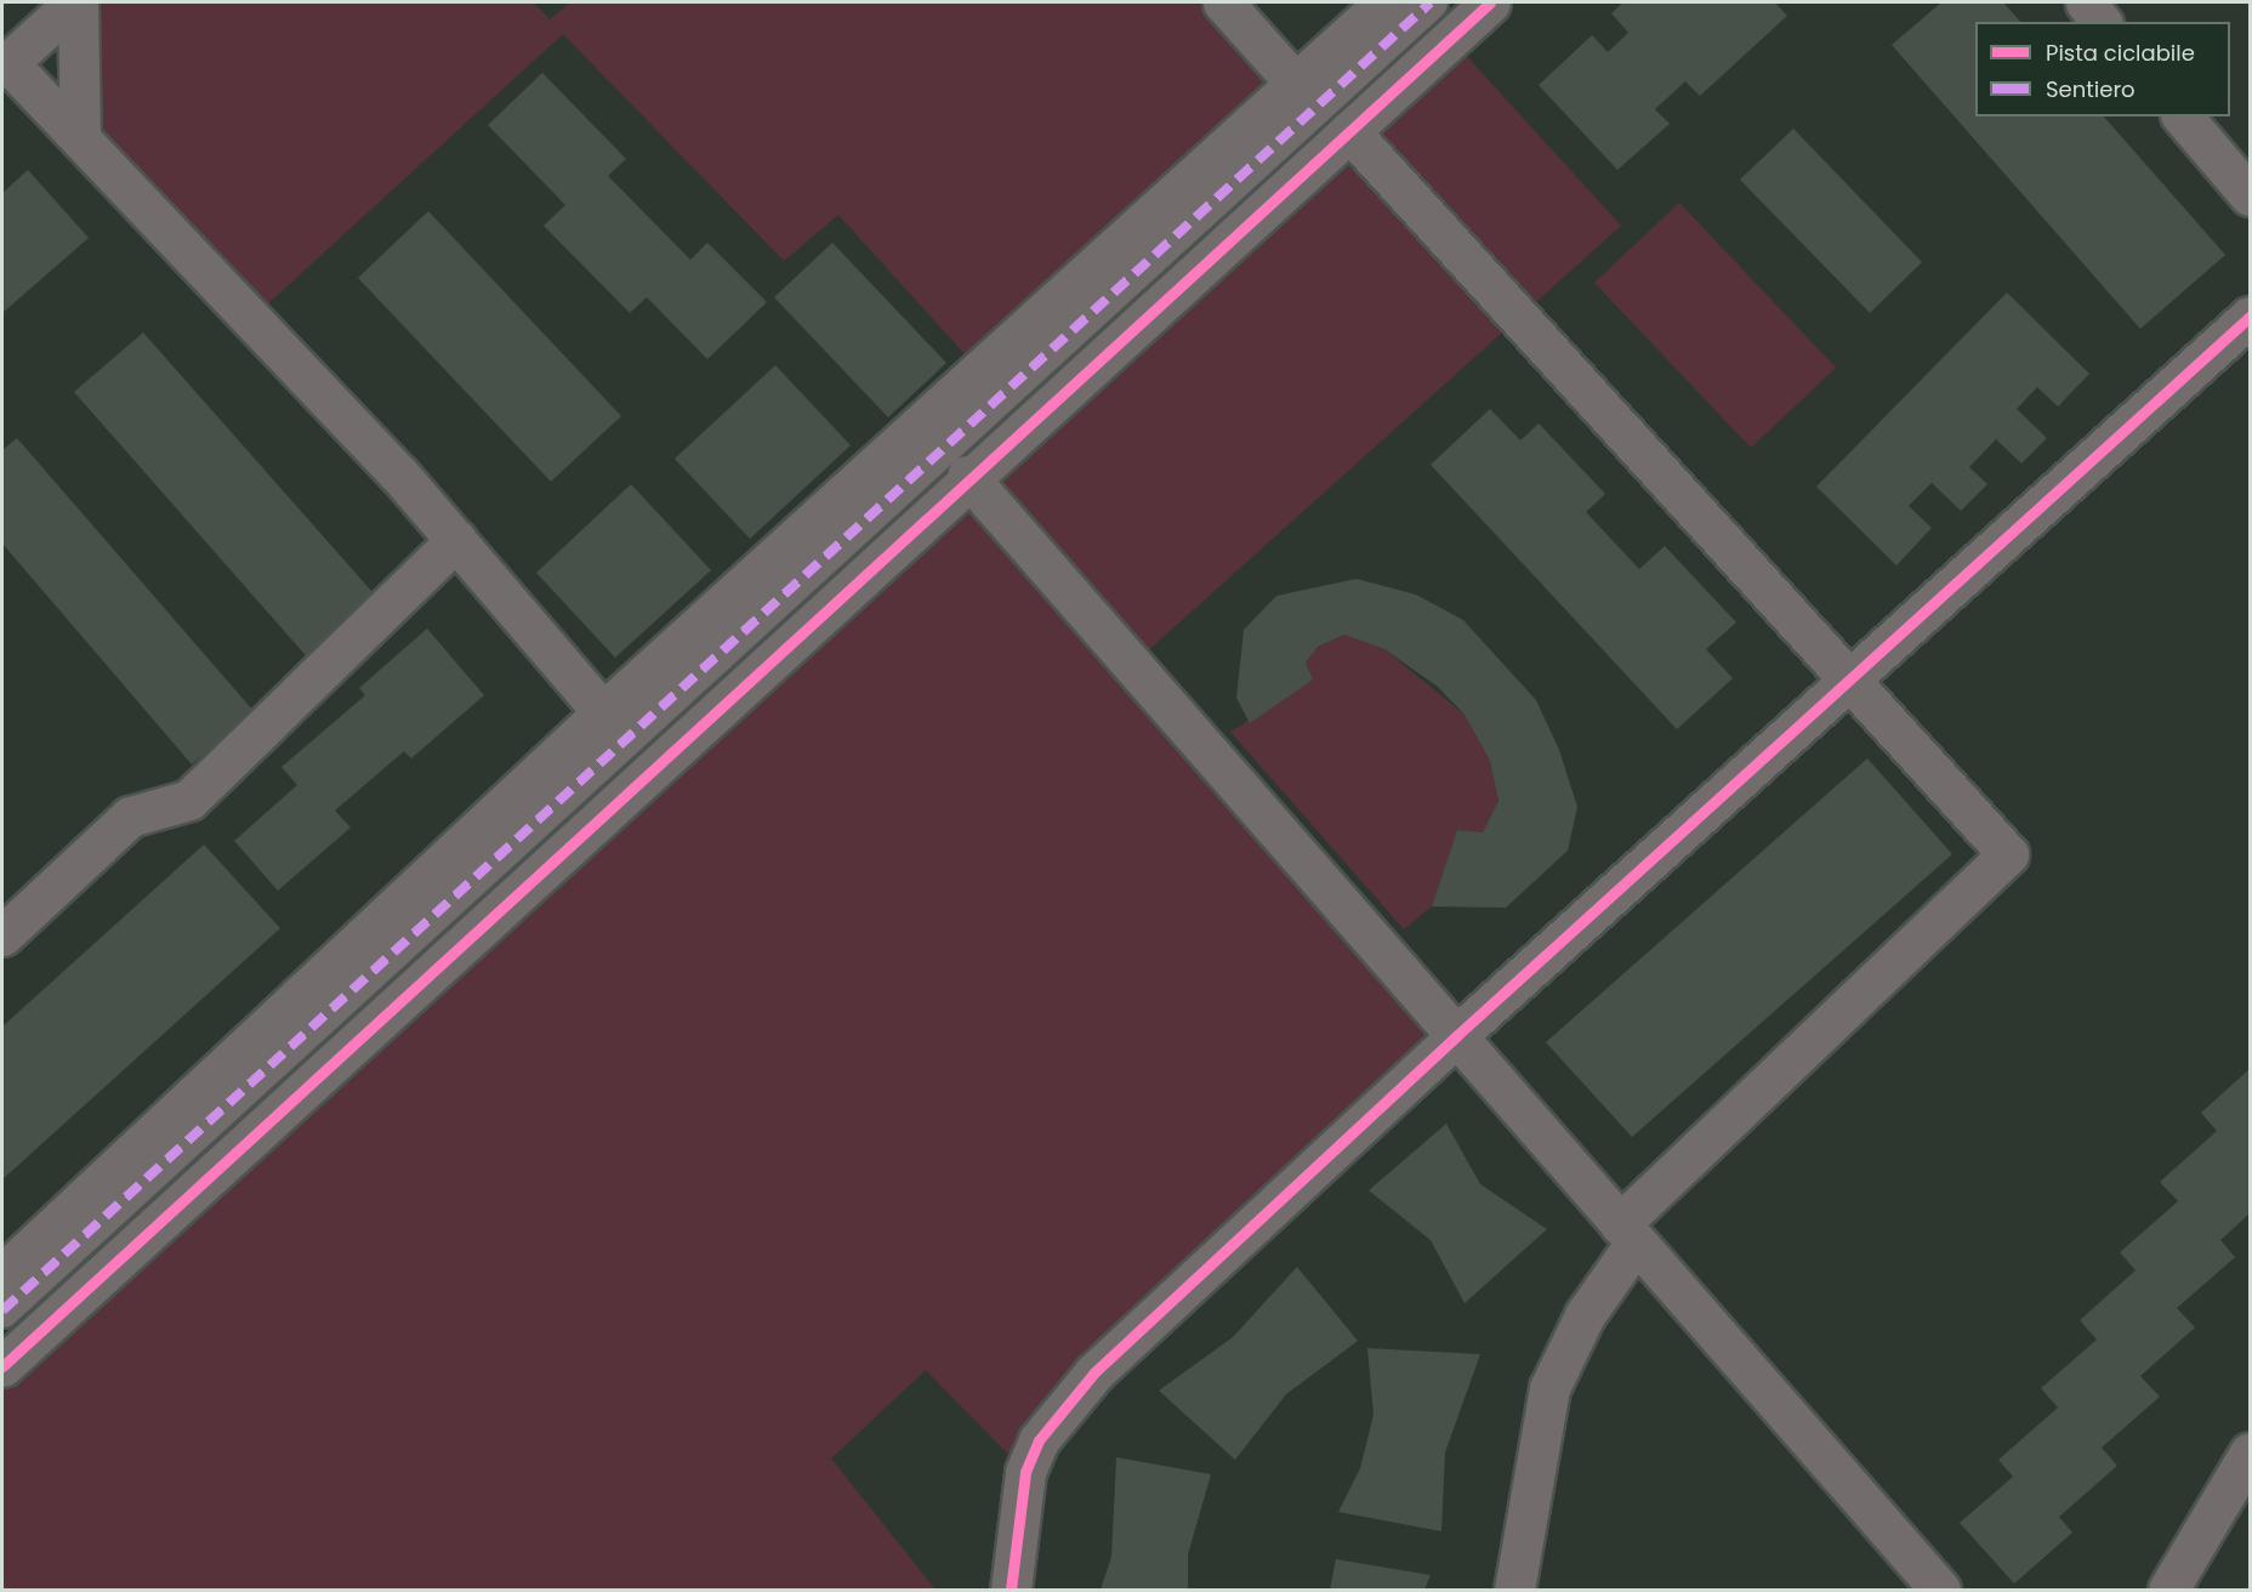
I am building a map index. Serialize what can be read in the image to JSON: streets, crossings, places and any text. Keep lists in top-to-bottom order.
{
  "legend": ["Pista ciclabile", "Sentiero"]
}
